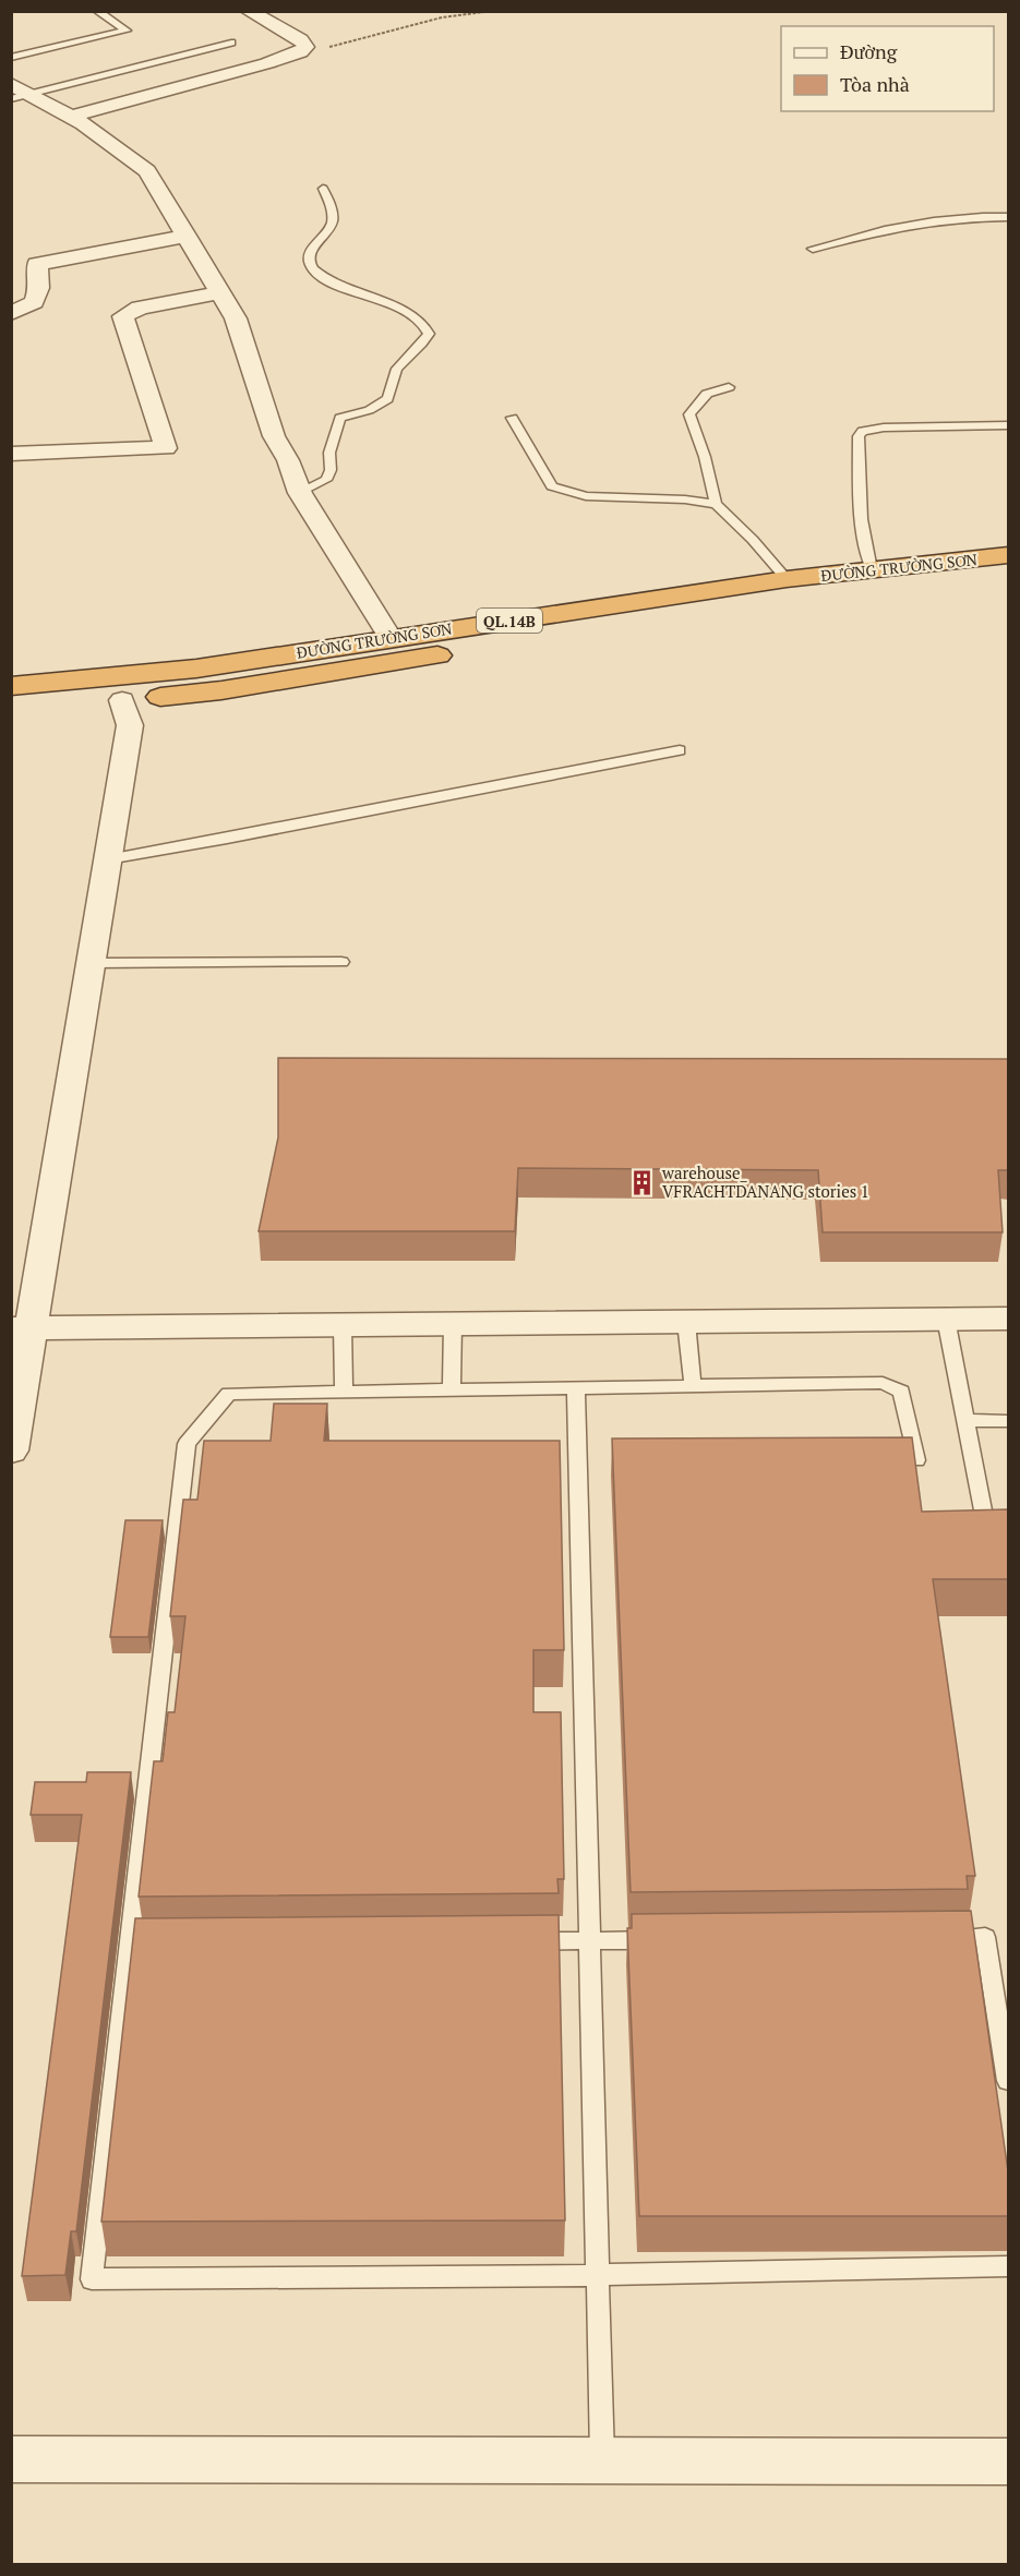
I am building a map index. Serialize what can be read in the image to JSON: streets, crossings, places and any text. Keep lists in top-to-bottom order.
{
  "streets": {
    "highway": ["ĐƯỜNG TRƯỜNG SƠN", "QL.14B"]
  },
  "places": {
    "building": ["warehouse_ VFRACHTDANANG stories 1"]
  },
  "legend": ["Đường", "Tòa nhà"]
}
